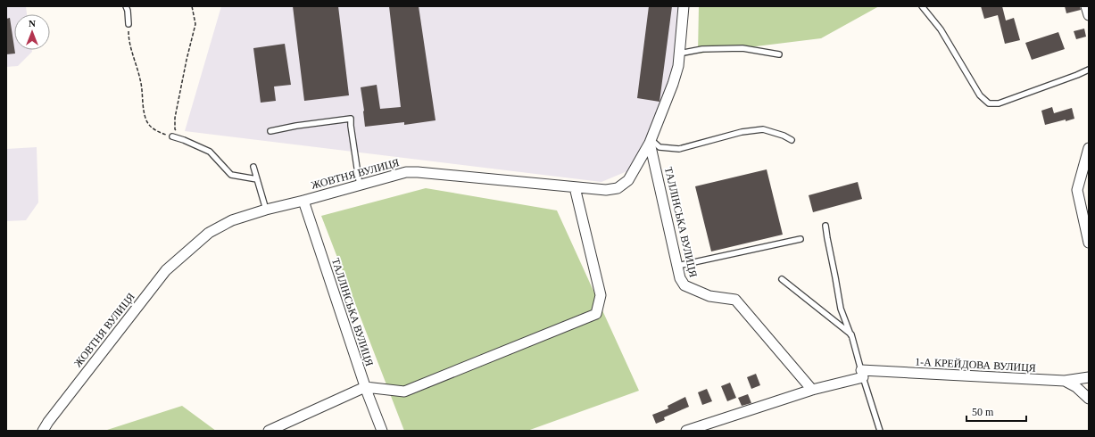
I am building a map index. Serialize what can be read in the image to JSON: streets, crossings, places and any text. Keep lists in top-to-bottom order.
{
  "streets": {
    "street": ["ЖОВТНЯ ВУЛИЦЯ", "ТАЛЛІНСЬКА ВУЛИЦЯ", "1-А КРЕЙДОВА ВУЛИЦЯ"]
  },
  "crossings": [
    ["ЖОВТНЯ ВУЛИЦЯ", "ТАЛЛІНСЬКА ВУЛИЦЯ"]
  ],
  "scale_bar": "50 m",
  "north": "top"
}
